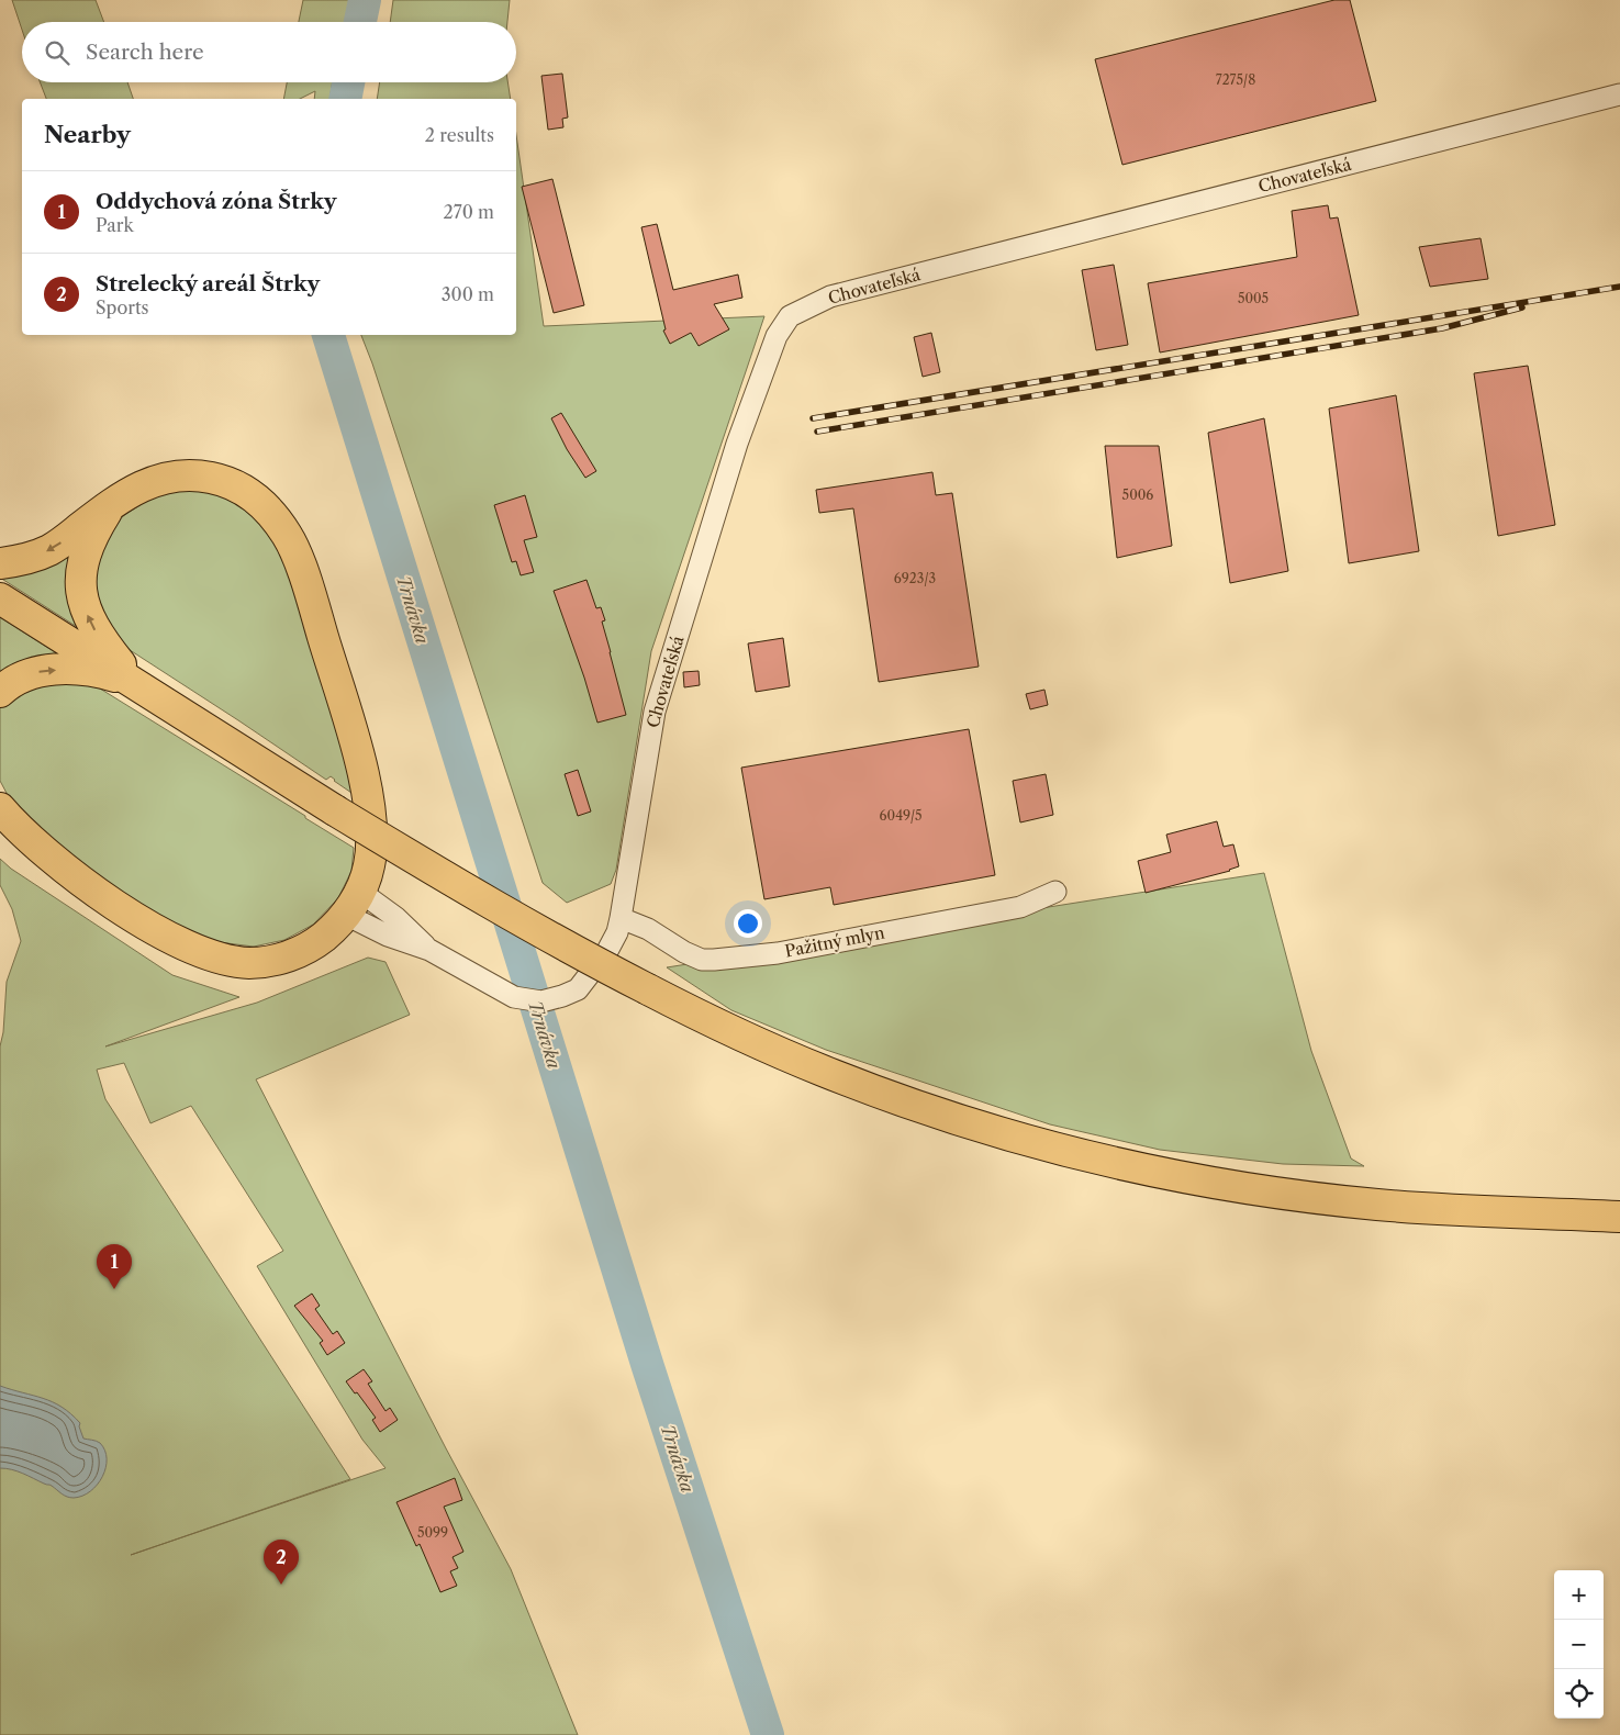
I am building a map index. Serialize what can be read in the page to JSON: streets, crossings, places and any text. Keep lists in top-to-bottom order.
{
  "streets": {
    "street": ["Chovateľská", "Pažitný mlyn"]
  },
  "crossings": [
    ["Chovateľská", "Pažitný mlyn"]
  ],
  "water": ["Trnávka"],
  "house_numbers": [
    "7275/8",
    "5005",
    "5006",
    "6923/3",
    "6049/5",
    "5099"
  ],
  "page": {
    "search": "Search here",
    "heading": ["Nearby", "2 results"],
    "list": [
      {
        "mark": "1",
        "name": "Oddychová zóna Štrky",
        "note": "Park",
        "value": "270 m"
      },
      {
        "mark": "2",
        "name": "Strelecký areál Štrky",
        "note": "Sports",
        "value": "300 m"
      }
    ],
    "pins": ["1", "2"],
    "map_buttons": ["+", "−"]
  }
}
